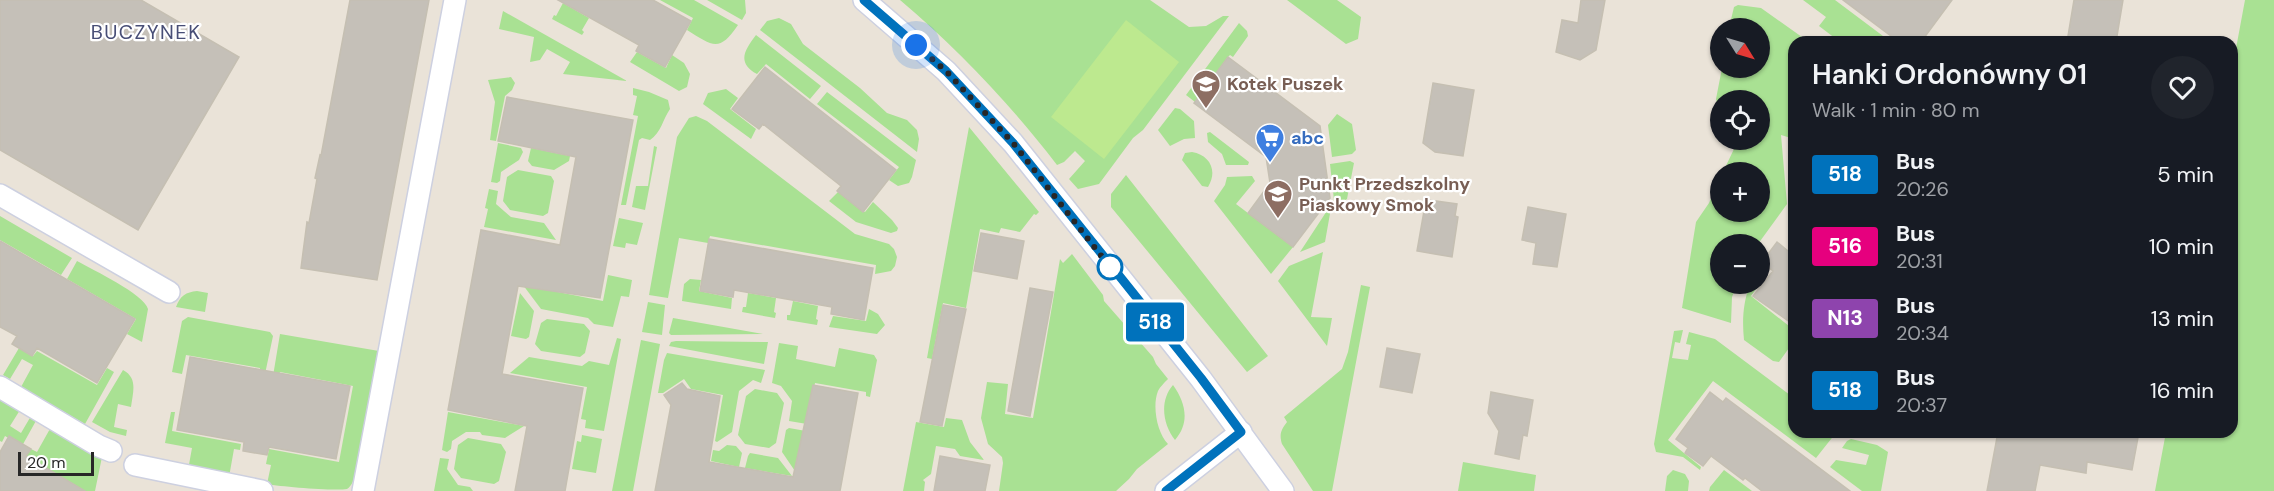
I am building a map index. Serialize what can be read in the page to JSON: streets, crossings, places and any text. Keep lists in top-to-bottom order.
{
  "districts": ["BUCZYNEK"],
  "places": {
    "school or university": ["Kotek Puszek", "Punkt Przedszkolny Piaskowy Smok"],
    "supermarket": ["abc"]
  },
  "lines": ["bus line 518"],
  "scale_bar": "20 m",
  "north": "bottom right",
  "page": {
    "on_map": "518",
    "map_buttons": ["+", "−"],
    "heading": ["Hanki Ordonówny 01", "Walk · 1 min · 80 m"],
    "list": [
      {
        "mark": "518",
        "name": "Bus",
        "note": "20:26",
        "value": "5 min"
      },
      {
        "mark": "516",
        "name": "Bus",
        "note": "20:31",
        "value": "10 min"
      },
      {
        "mark": "N13",
        "name": "Bus",
        "note": "20:34",
        "value": "13 min"
      },
      {
        "mark": "518",
        "name": "Bus",
        "note": "20:37",
        "value": "16 min"
      }
    ],
    "scale": "20 m"
  }
}
